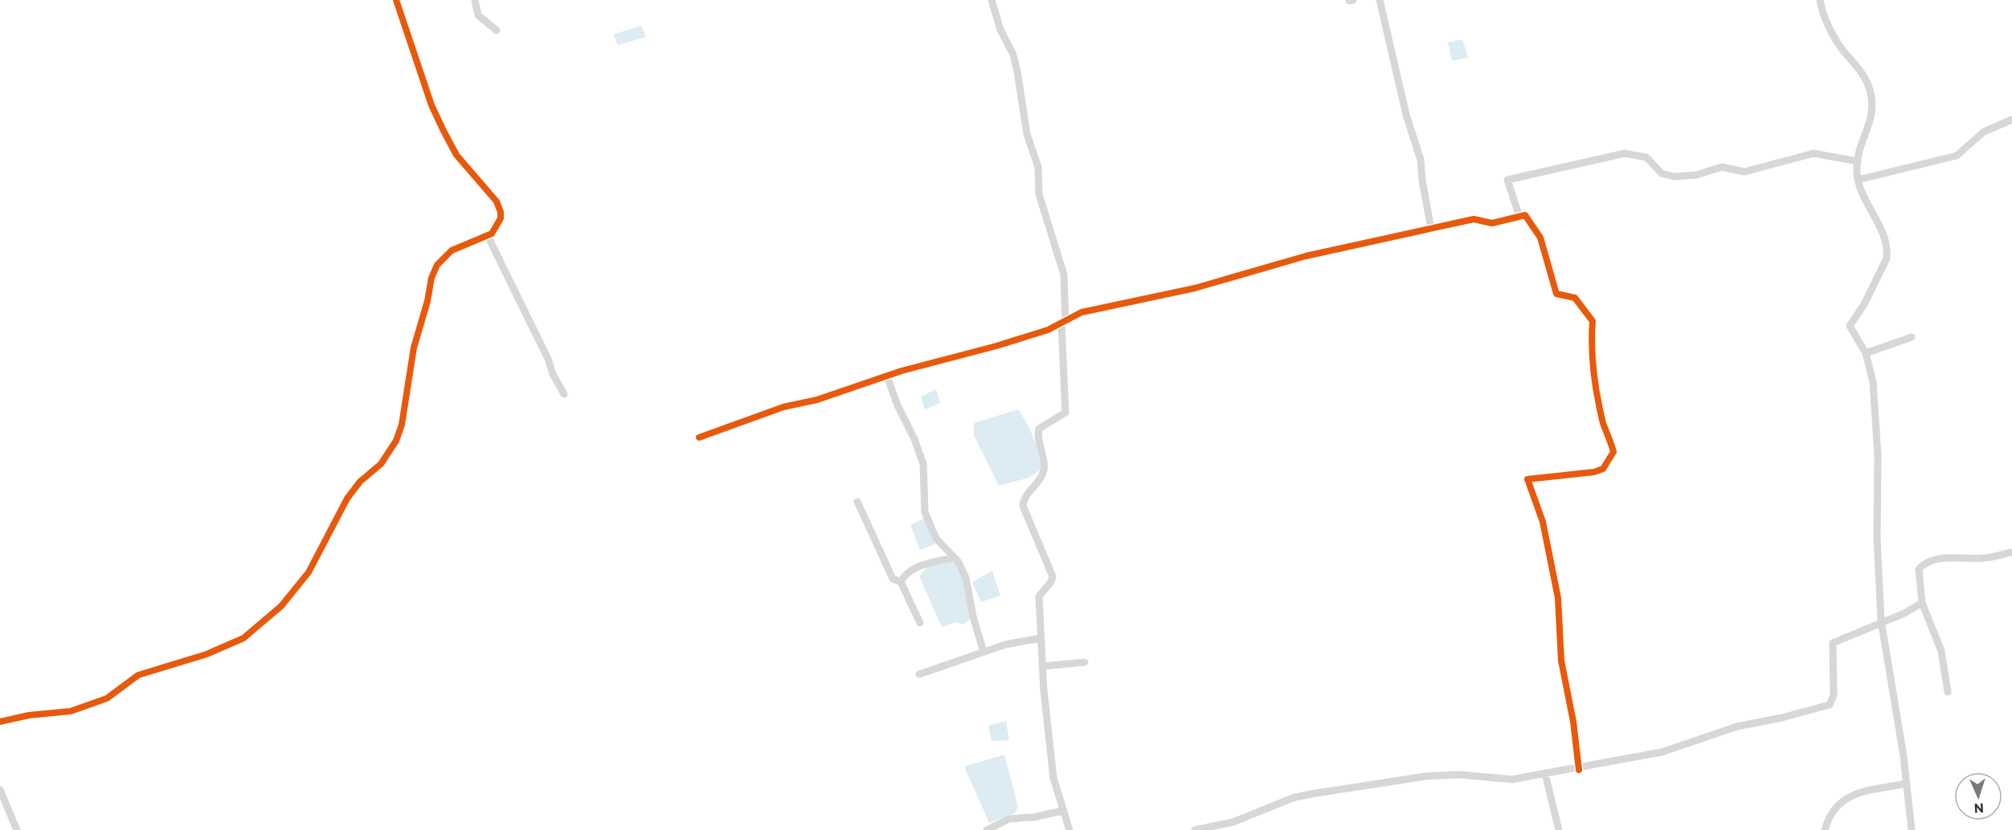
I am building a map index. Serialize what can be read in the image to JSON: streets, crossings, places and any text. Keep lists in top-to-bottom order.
{
  "north": "bottom"
}
